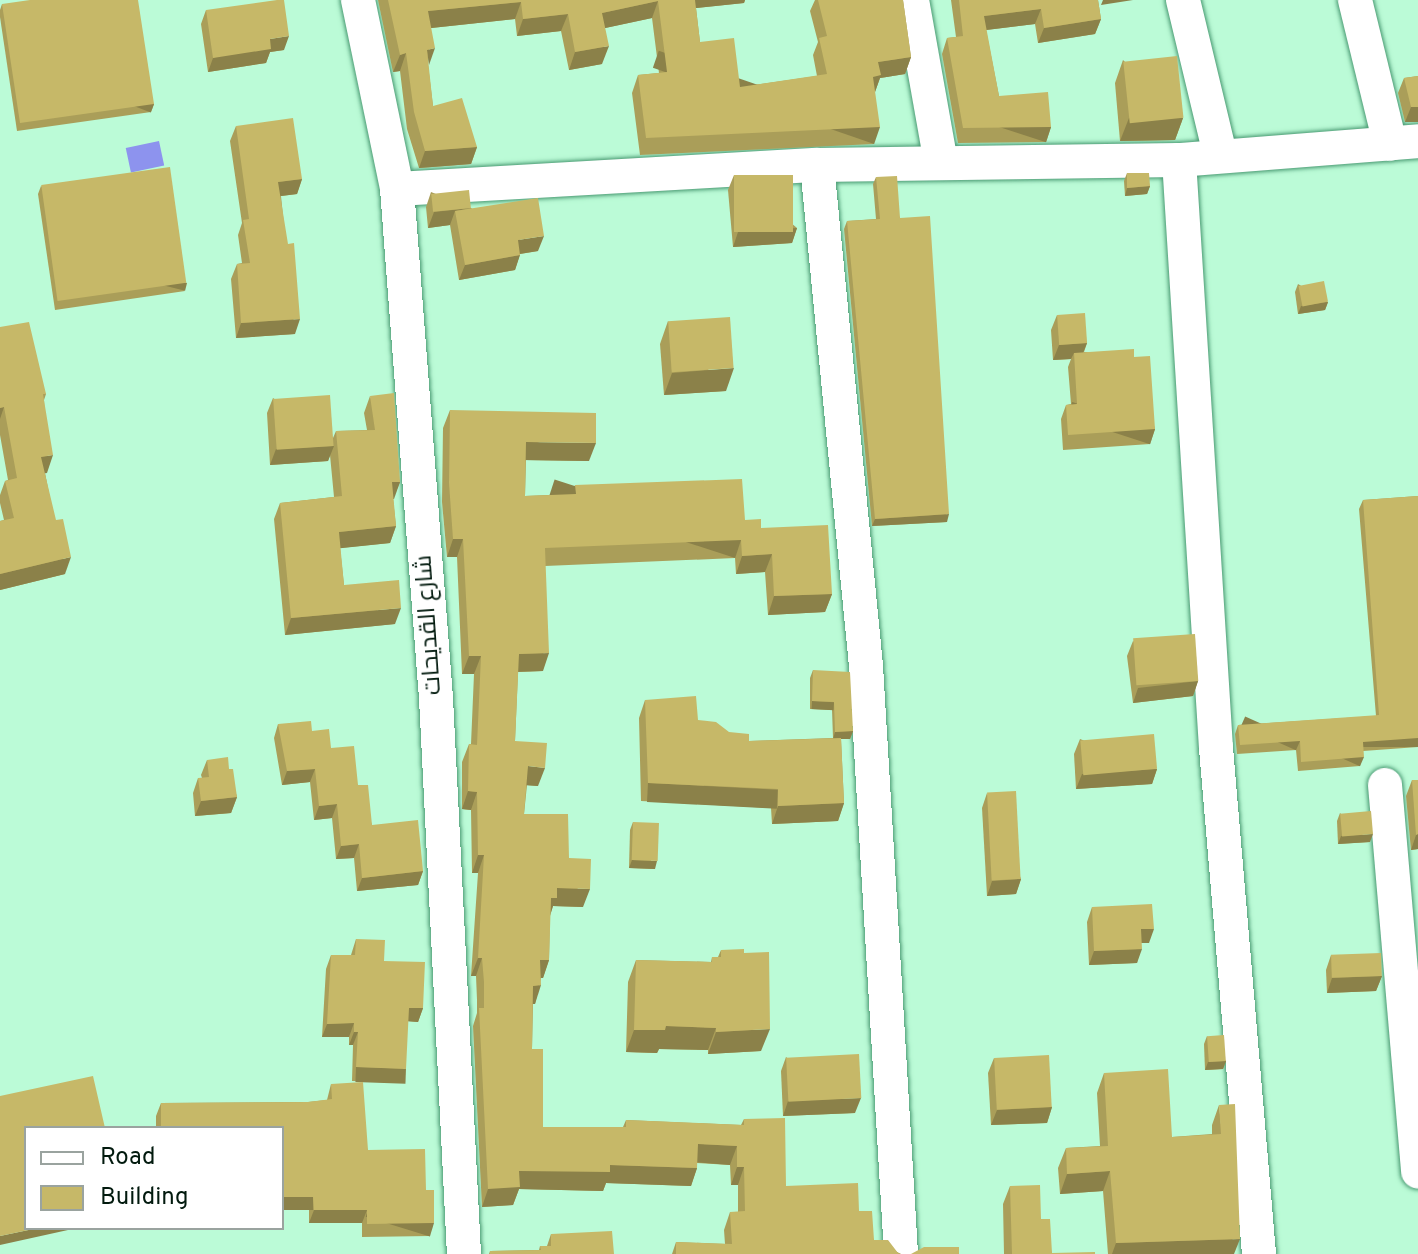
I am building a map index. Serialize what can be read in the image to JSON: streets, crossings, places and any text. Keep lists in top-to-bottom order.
{
  "streets": {
    "street": ["شارع القديحات"]
  },
  "legend": ["Road", "Building"]
}
